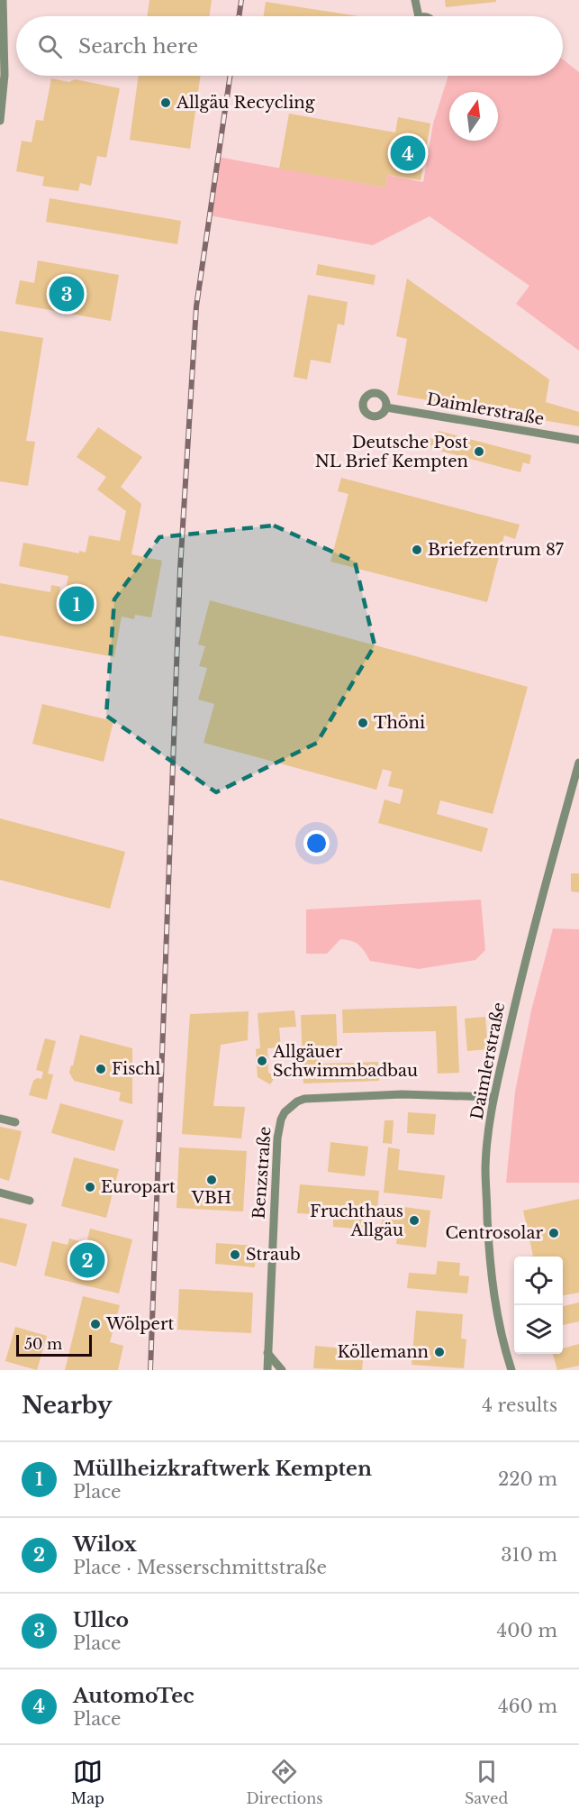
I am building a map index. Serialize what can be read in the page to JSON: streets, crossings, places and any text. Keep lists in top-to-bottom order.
{
  "streets": {
    "street": ["Daimlerstraße", "Benzstraße"]
  },
  "crossings": [
    ["Daimlerstraße", "Benzstraße"]
  ],
  "places": [
    "Allgäu Recycling",
    "Deutsche Post NL Brief Kempten",
    "Briefzentrum 87",
    "Thöni",
    "Allgäuer Schwimmbadbau",
    "Fischl",
    "VBH",
    "Europart",
    "Fruchthaus Allgäu",
    "Centrosolar",
    "Straub",
    "Wölpert",
    "Köllemann"
  ],
  "scale_bar": "50 m",
  "north": "top",
  "page": {
    "search": "Search here",
    "pins": [
      "4",
      "3",
      "1",
      "2"
    ],
    "scale": "50 m",
    "heading": ["Nearby", "4 results"],
    "list": [
      {
        "mark": "1",
        "name": "Müllheizkraftwerk Kempten",
        "note": "Place",
        "value": "220 m"
      },
      {
        "mark": "2",
        "name": "Wilox",
        "note": "Place · Messerschmittstraße",
        "value": "310 m"
      },
      {
        "mark": "3",
        "name": "Ullco",
        "note": "Place",
        "value": "400 m"
      },
      {
        "mark": "4",
        "name": "AutomoTec",
        "note": "Place",
        "value": "460 m"
      }
    ],
    "nav": ["Map", "Directions", "Saved"]
  }
}
